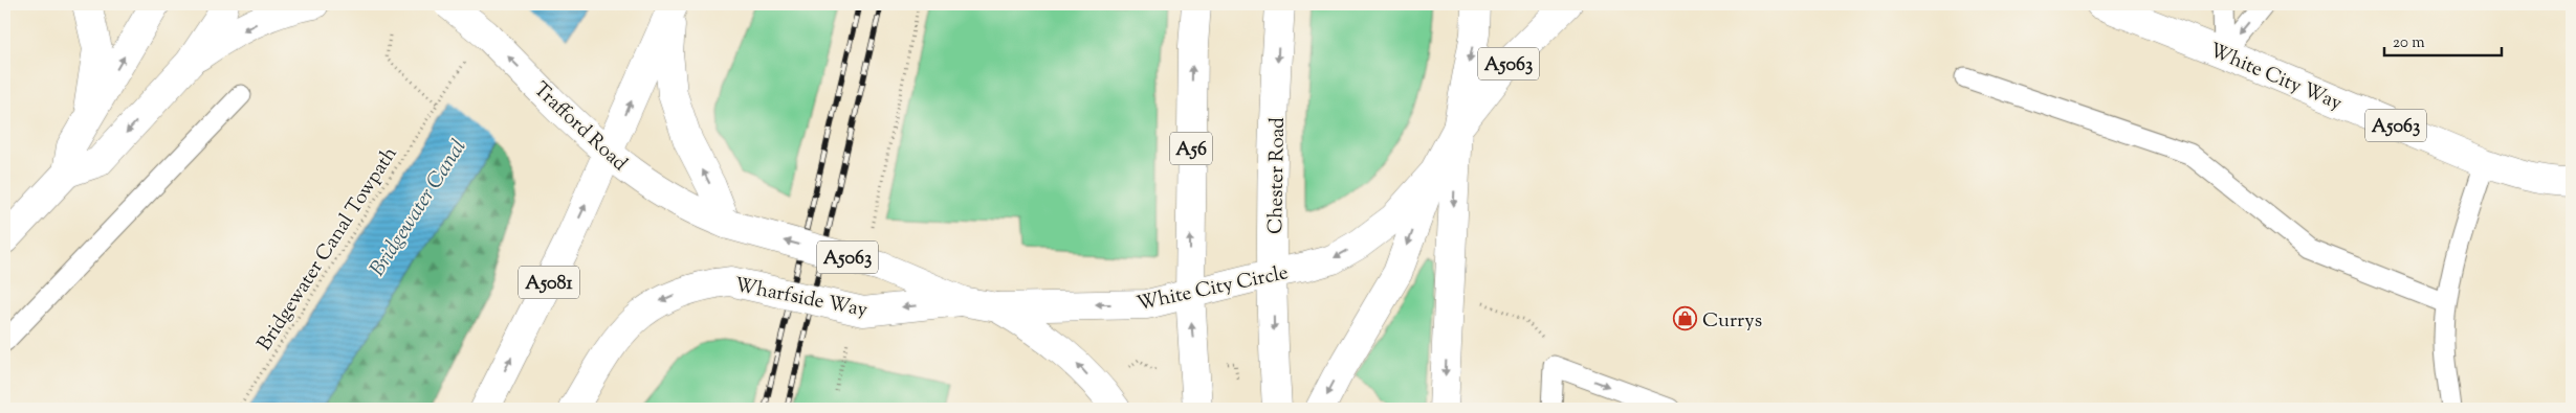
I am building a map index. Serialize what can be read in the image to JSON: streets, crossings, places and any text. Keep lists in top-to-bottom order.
{
  "streets": {
    "main road": [
      "A5063",
      "White City Way",
      "Trafford Road",
      "A56",
      "Chester Road",
      "A5081",
      "White City Circle",
      "Wharfside Way"
    ],
    "path": ["Bridgewater Canal Towpath"]
  },
  "crossings": [
    ["A5063", "White City Circle"],
    ["Trafford Road", "A5081"],
    ["Trafford Road", "White City Circle"],
    ["A56", "White City Circle"],
    ["Chester Road", "White City Circle"],
    ["A5081", "White City Circle"],
    ["White City Circle", "Wharfside Way"]
  ],
  "one_way": ["Trafford Road", "White City Circle", "Wharfside Way"],
  "water": ["Bridgewater Canal"],
  "places": {
    "shop": ["Currys"]
  },
  "scale_bar": "20 m"
}
